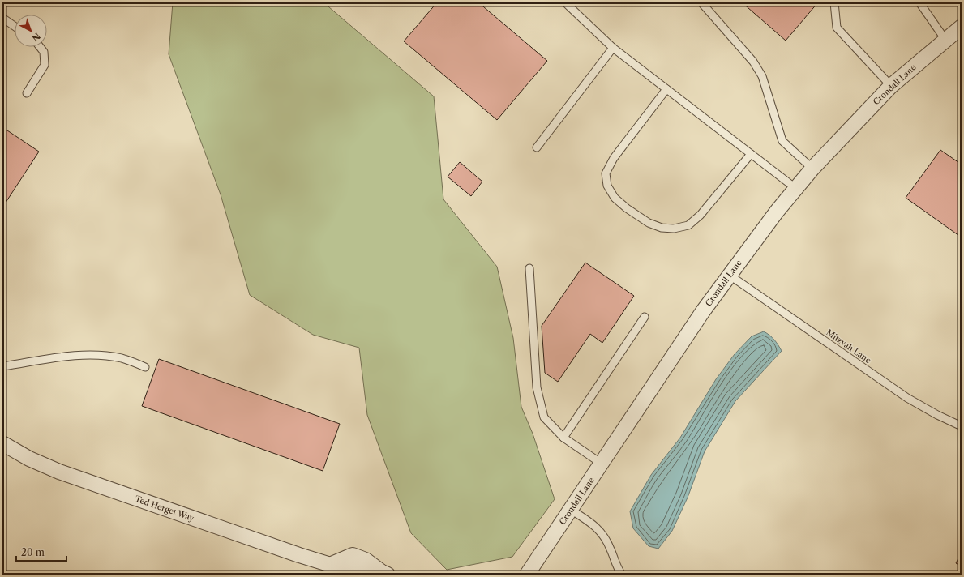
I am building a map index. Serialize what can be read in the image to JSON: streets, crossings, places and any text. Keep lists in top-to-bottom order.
{
  "streets": {
    "street": ["Crondall Lane", "Ted Herget Way"],
    "lane": ["Mitzvah Lane"]
  },
  "crossings": [
    ["Crondall Lane", "Mitzvah Lane"]
  ],
  "scale_bar": "20 m",
  "north": "bottom right"
}
